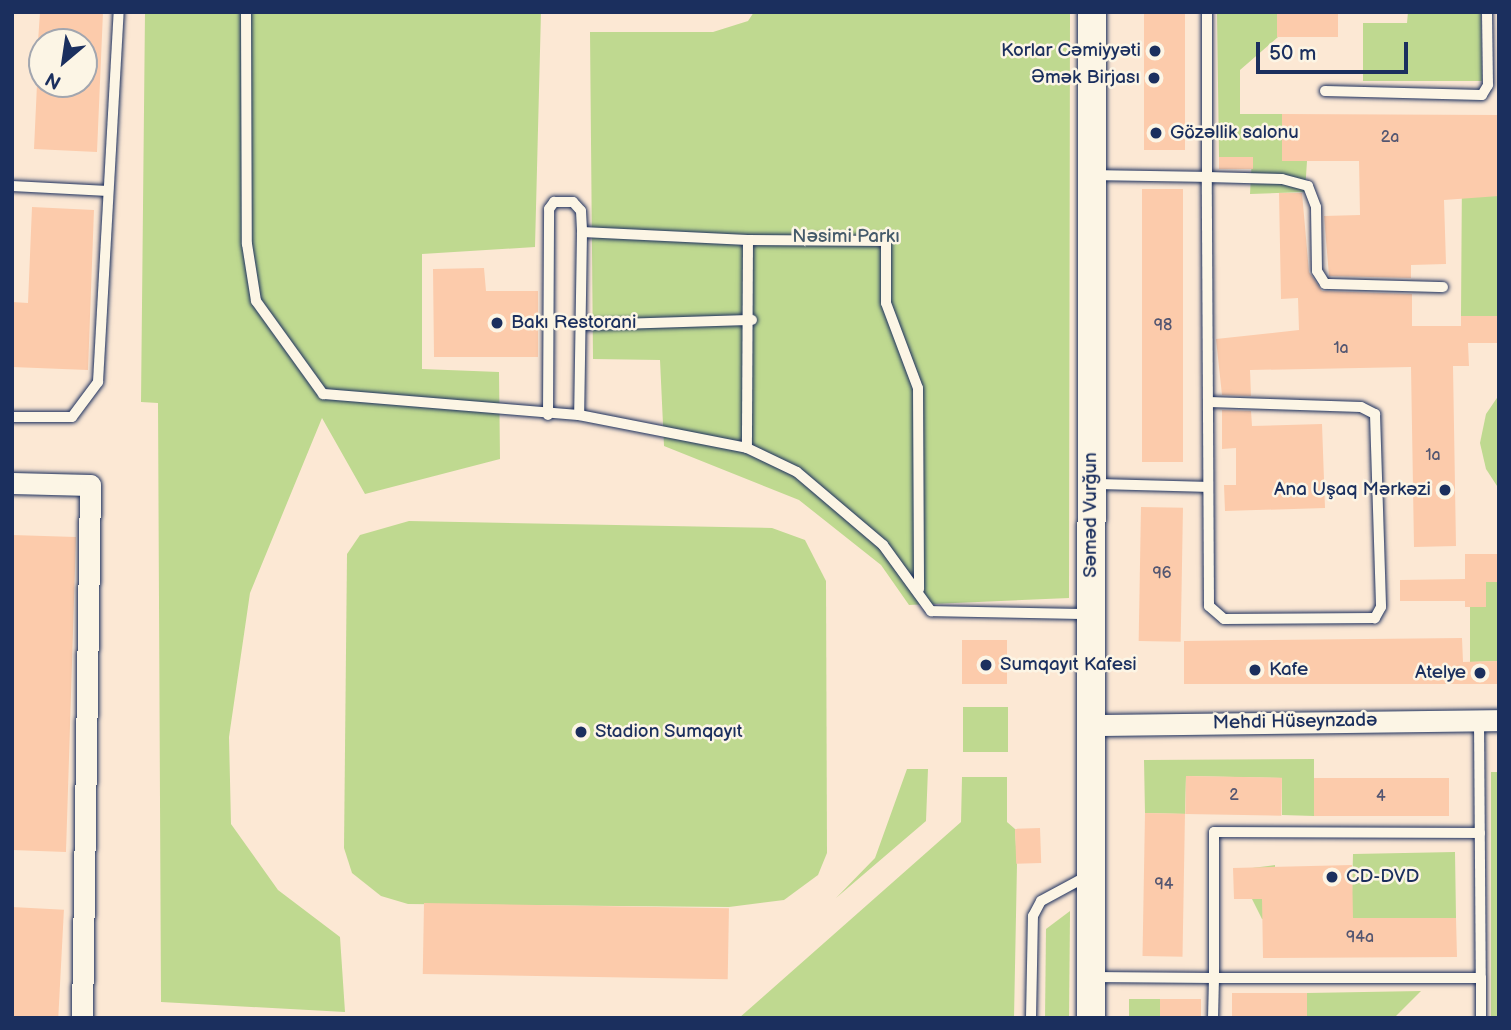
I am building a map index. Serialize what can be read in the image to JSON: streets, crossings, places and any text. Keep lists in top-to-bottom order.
{
  "streets": {
    "main road": ["Səməd Vurğun"],
    "street": ["Mehdi Hüseynzadə"]
  },
  "crossings": [
    ["Səməd Vurğun", "Mehdi Hüseynzadə"]
  ],
  "parks": ["Nəsimi Parkı"],
  "places": [
    "Korlar Cəmiyyəti",
    "Əmək Birjası",
    "Gözəllik salonu",
    "Bakı Restorani",
    "Ana Uşaq Mərkəzi",
    "Sumqayıt Kafesi",
    "Kafe",
    "Atelye",
    "Stadion Sumqayıt",
    "CD-DVD"
  ],
  "house_numbers": [
    "2a",
    "98",
    "1a",
    "1a",
    "96",
    "2",
    "4",
    "94",
    "94a"
  ],
  "scale_bar": "50 m",
  "north": "bottom left"
}
